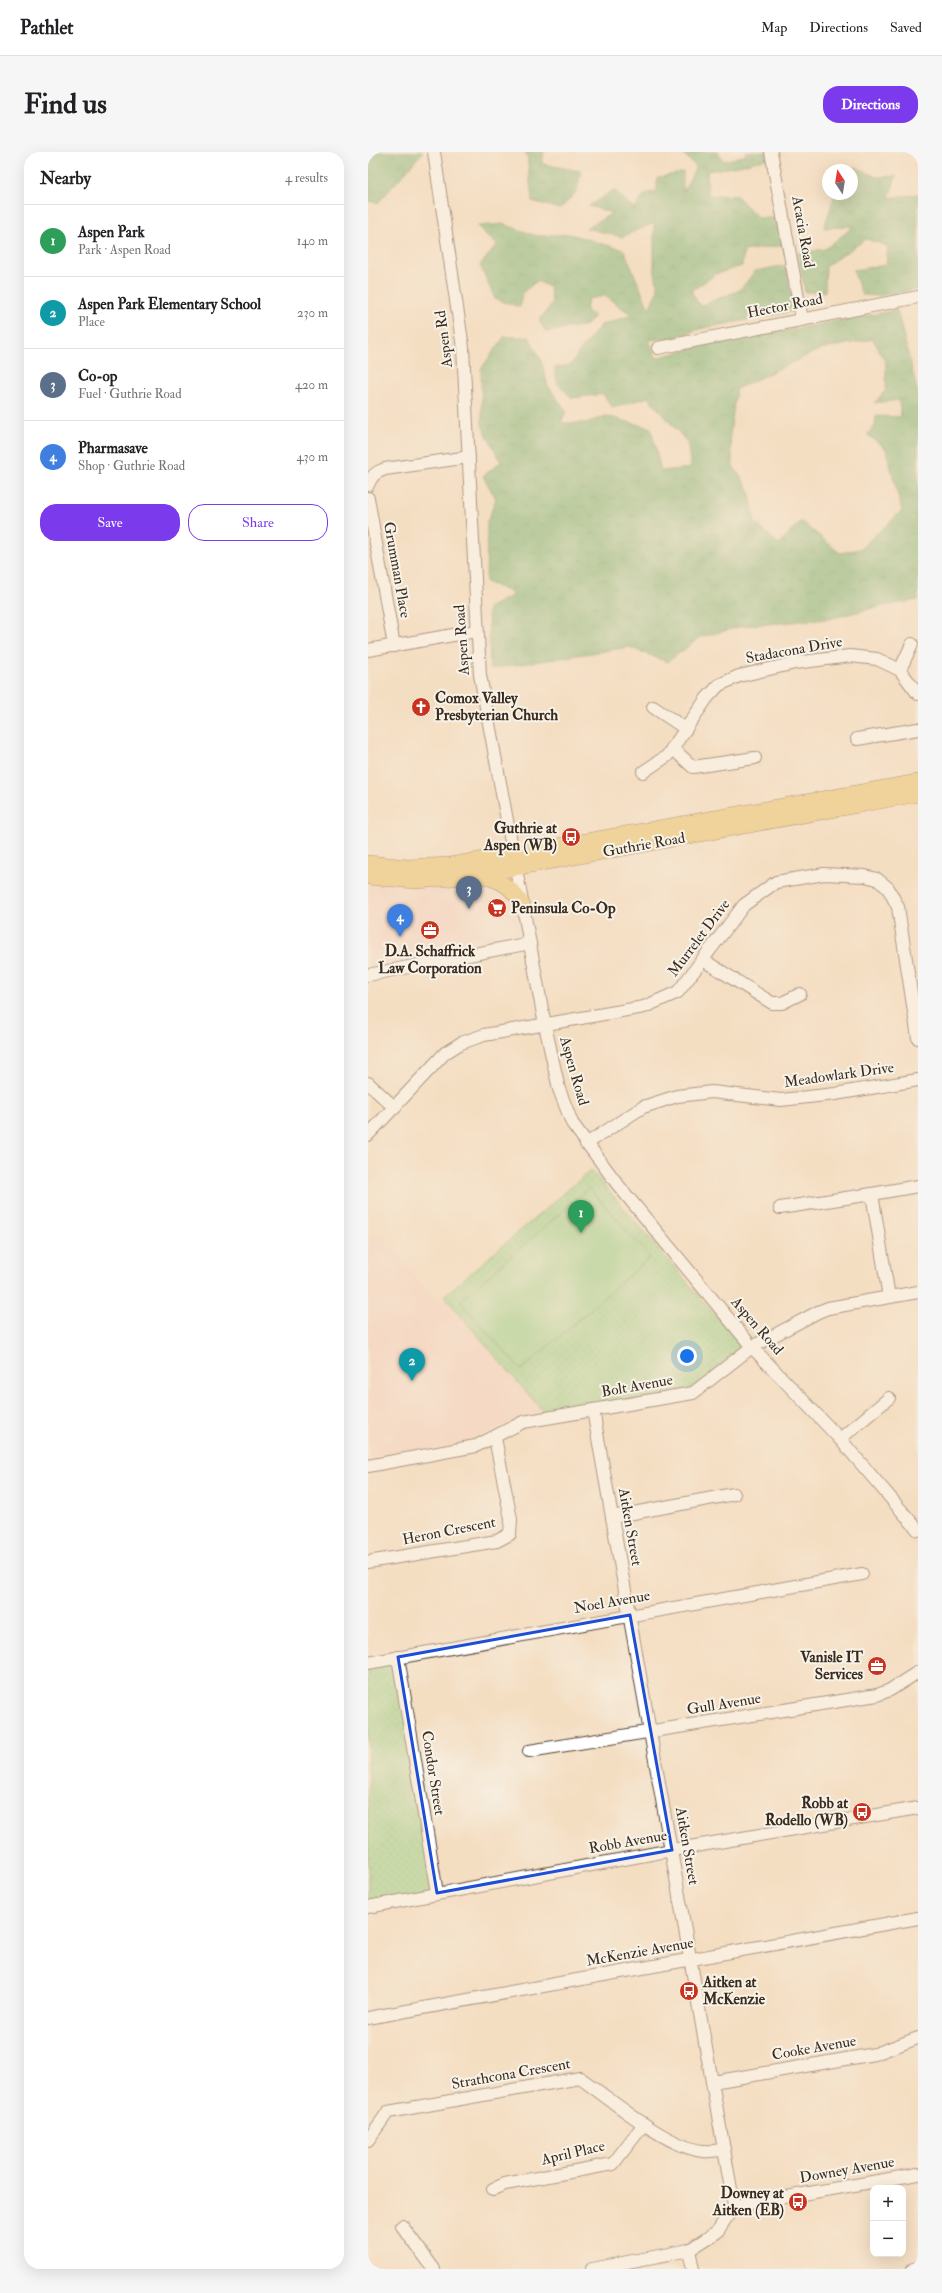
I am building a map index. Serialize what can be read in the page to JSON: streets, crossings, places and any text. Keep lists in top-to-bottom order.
{
  "streets": {
    "main road": ["Guthrie Road"],
    "street": [
      "Acacia Road",
      "Hector Road",
      "Aspen Rd",
      "Grumman Place",
      "Aspen Road",
      "Stadacona Drive",
      "Murrelet Drive",
      "Meadowlark Drive",
      "Bolt Avenue",
      "Aitken Street",
      "Heron Crescent",
      "Noel Avenue",
      "Gull Avenue",
      "Condor Street",
      "Robb Avenue",
      "McKenzie Avenue",
      "Cooke Avenue",
      "Strathcona Crescent",
      "April Place",
      "Downey Avenue"
    ]
  },
  "crossings": [
    ["Acacia Road", "Hector Road"],
    ["Aspen Rd", "Aspen Road"],
    ["Aspen Road", "Guthrie Road"],
    ["Aspen Road", "Murrelet Drive"],
    ["Aspen Road", "Meadowlark Drive"],
    ["Aspen Road", "Bolt Avenue"],
    ["Bolt Avenue", "Aitken Street"],
    ["Bolt Avenue", "Heron Crescent"],
    ["Aitken Street", "Noel Avenue"],
    ["Aitken Street", "Gull Avenue"],
    ["Aitken Street", "Robb Avenue"],
    ["Aitken Street", "McKenzie Avenue"],
    ["Aitken Street", "Cooke Avenue"],
    ["Aitken Street", "Strathcona Crescent"],
    ["Aitken Street", "Downey Avenue"],
    ["Noel Avenue", "Condor Street"],
    ["Condor Street", "Robb Avenue"],
    ["Strathcona Crescent", "April Place"]
  ],
  "places": {
    "church": ["Comox Valley Presbyterian Church"],
    "bus stop": [
      "Guthrie at Aspen (WB)",
      "Robb at Rodello (WB)",
      "Aitken at McKenzie",
      "Downey at Aitken (EB)"
    ],
    "supermarket": ["Peninsula Co-Op"],
    "office": ["D.A. Schaffrick Law Corporation", "Vanisle IT Services"]
  },
  "north": "top",
  "page": {
    "header": "Pathlet",
    "nav": ["Map", "Directions", "Saved"],
    "buttons": [
      "Directions",
      ["Save", "Share"]
    ],
    "title": "Find us",
    "heading": ["Nearby", "4 results"],
    "list": [
      {
        "mark": "1",
        "name": "Aspen Park",
        "note": "Park · Aspen Road",
        "value": "140 m"
      },
      {
        "mark": "2",
        "name": "Aspen Park Elementary School",
        "note": "Place",
        "value": "230 m"
      },
      {
        "mark": "3",
        "name": "Co-op",
        "note": "Fuel · Guthrie Road",
        "value": "420 m"
      },
      {
        "mark": "4",
        "name": "Pharmasave",
        "note": "Shop · Guthrie Road",
        "value": "430 m"
      }
    ],
    "pins": [
      "3",
      "4",
      "1",
      "2"
    ],
    "map_buttons": ["+", "−"]
  }
}
